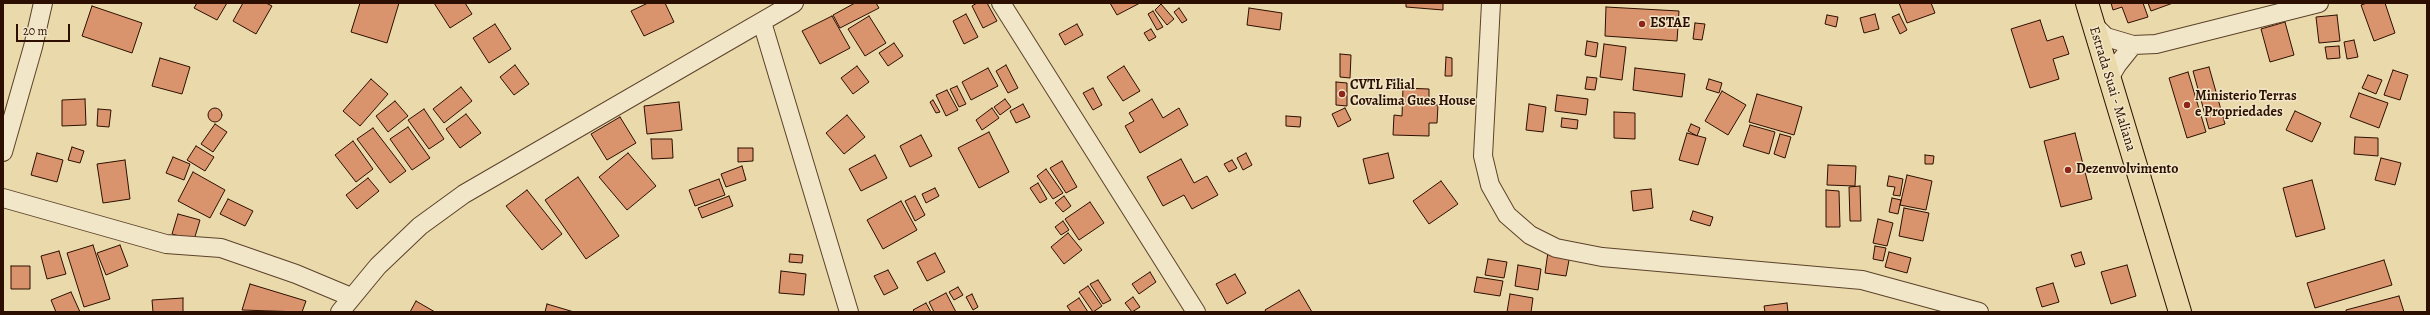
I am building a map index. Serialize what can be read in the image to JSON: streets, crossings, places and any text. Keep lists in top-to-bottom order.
{
  "streets": {
    "main road": ["Estrada Suai - Maliana"]
  },
  "places": [
    "ESTAE",
    "CVTL Filial Covalima Gues House",
    "Ministerio Terras e Propriedades",
    "Dezenvolvimento"
  ],
  "scale_bar": "20 m"
}
